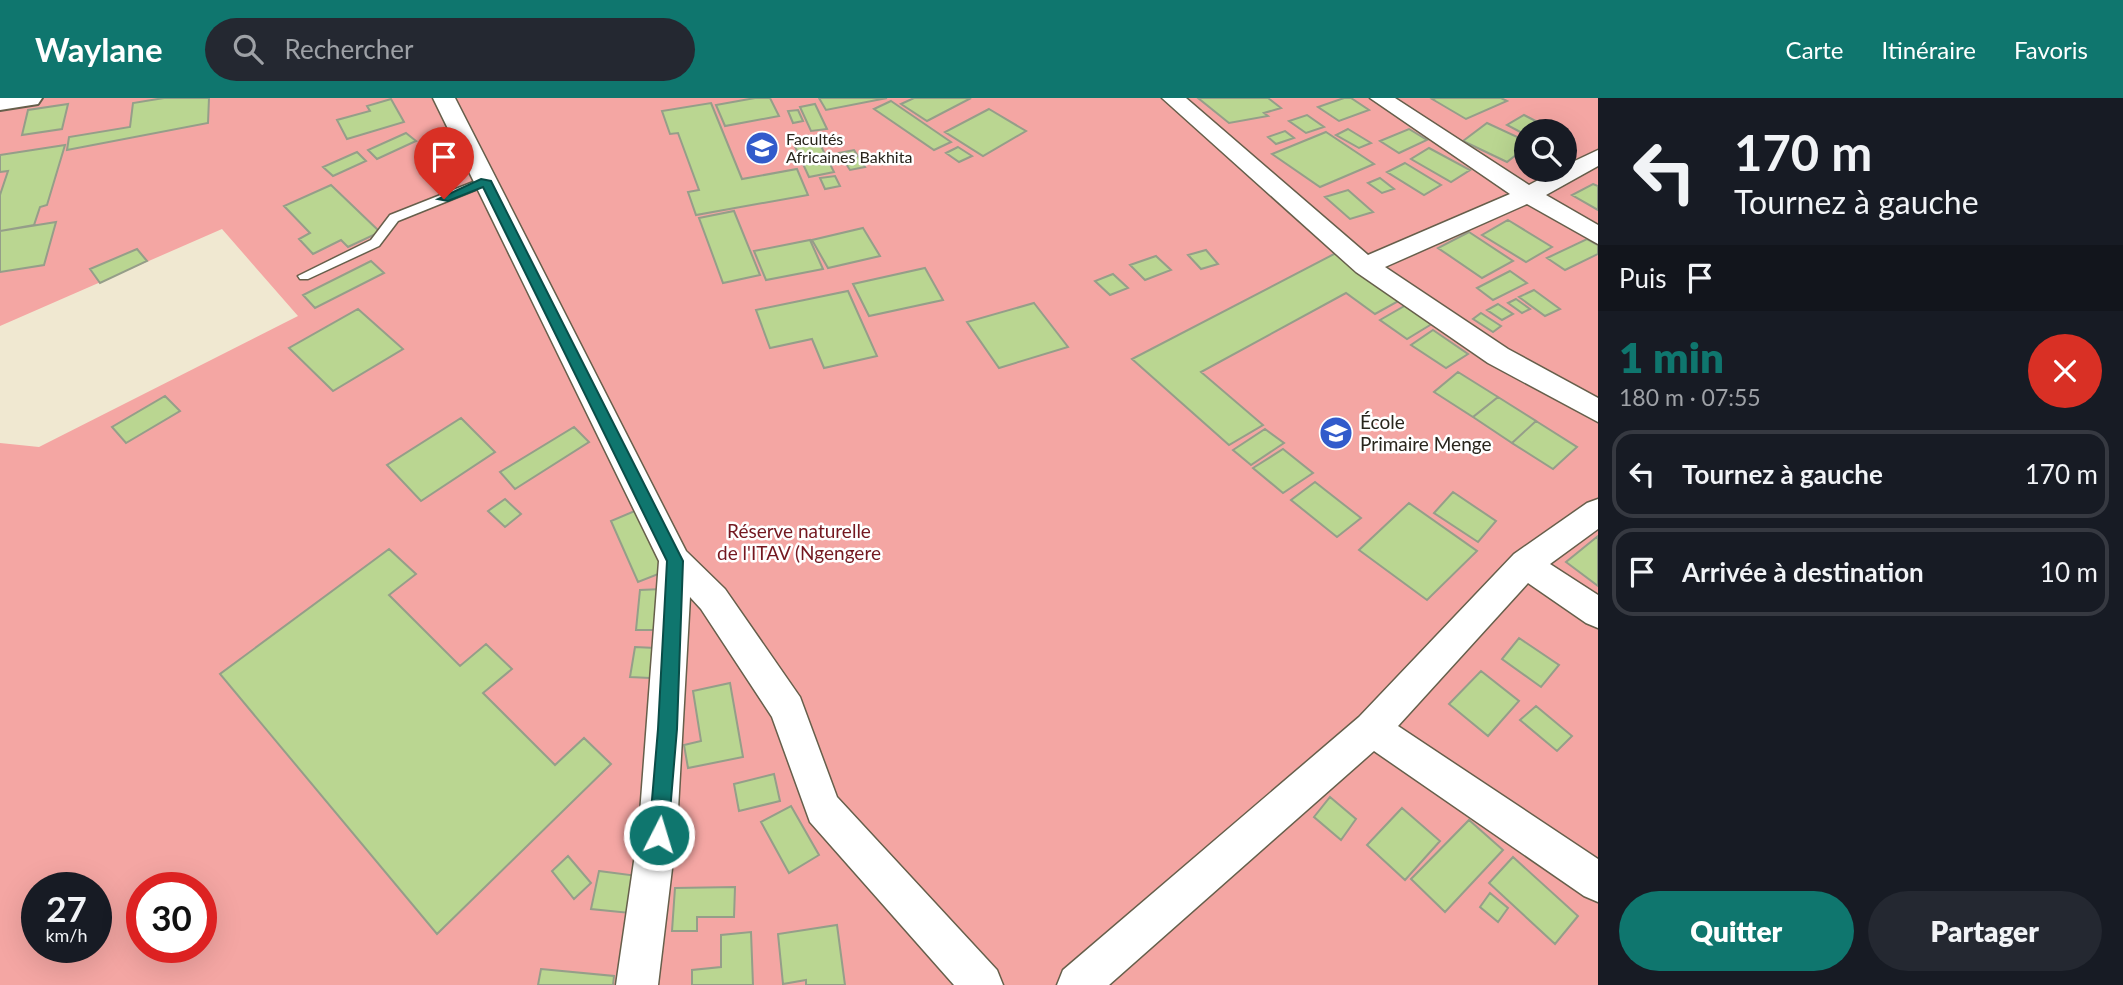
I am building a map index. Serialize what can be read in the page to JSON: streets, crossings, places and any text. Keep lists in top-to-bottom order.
{
  "parks": ["Réserve naturelle de l'ITAV (Ngengere"],
  "places": {
    "school or university": ["Facultés Africaines Bakhita", "École Primaire Menge"]
  },
  "page": {
    "header": "Waylane",
    "search": "Rechercher",
    "nav": ["Carte", "Itinéraire", "Favoris"],
    "turn": ["170 m", "Tournez à gauche"],
    "then": "Puis",
    "heading": ["1 min", "180 m · 07:55"],
    "list": [
      {
        "name": "Tournez à gauche",
        "value": "170 m"
      },
      {
        "name": "Arrivée à destination",
        "value": "10 m"
      }
    ],
    "speed": "27 km/h",
    "limit": "30",
    "buttons": ["Quitter", "Partager"]
  }
}
